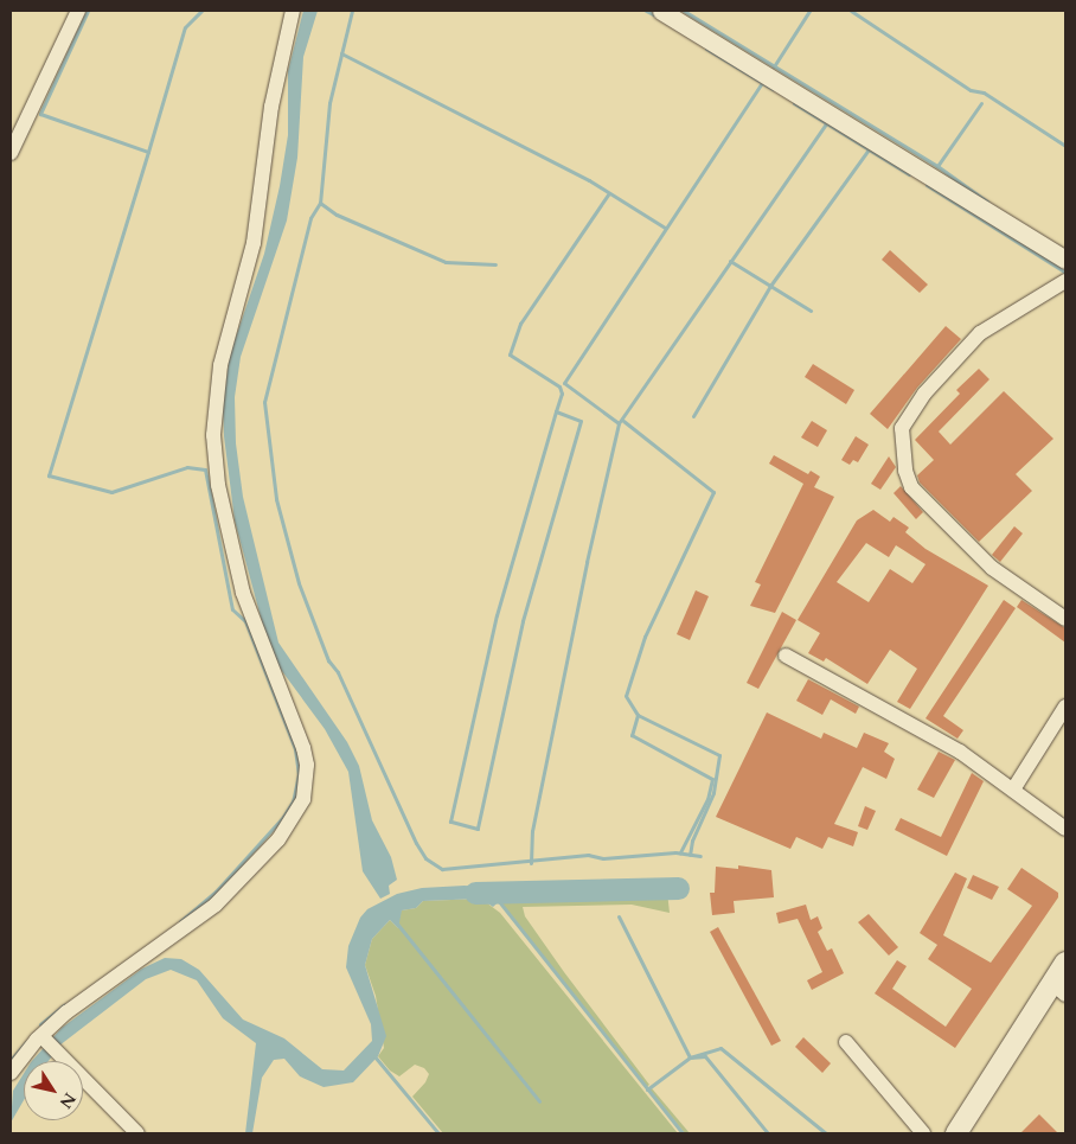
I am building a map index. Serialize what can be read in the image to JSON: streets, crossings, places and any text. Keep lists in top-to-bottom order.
{
  "north": "bottom right"
}
